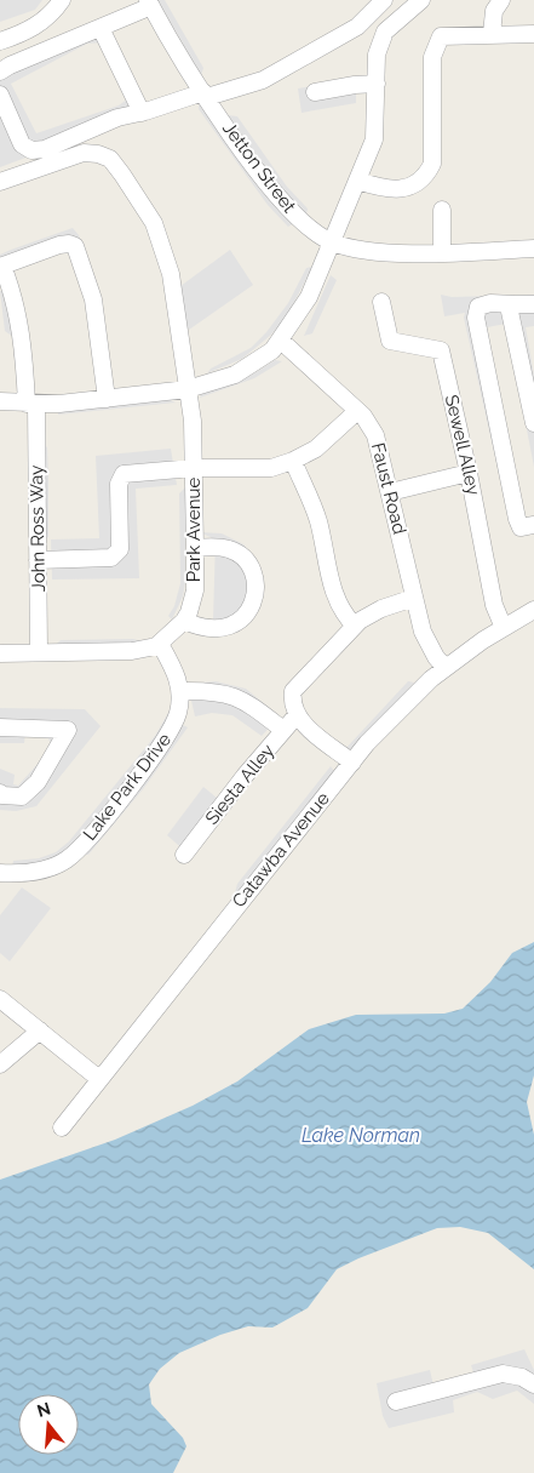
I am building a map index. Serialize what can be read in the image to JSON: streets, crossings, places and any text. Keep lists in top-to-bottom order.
{
  "streets": {
    "street": [
      "Jetton Street",
      "Sewell Alley",
      "Faust Road",
      "John Ross Way",
      "Park Avenue",
      "Siesta Alley",
      "Lake Park Drive",
      "Catawba Avenue"
    ]
  },
  "crossings": [
    ["Sewell Alley", "Catawba Avenue"],
    ["Faust Road", "Catawba Avenue"],
    ["John Ross Way", "Park Avenue"],
    ["Park Avenue", "Lake Park Drive"]
  ],
  "water": ["Lake Norman"],
  "north": "top"
}
